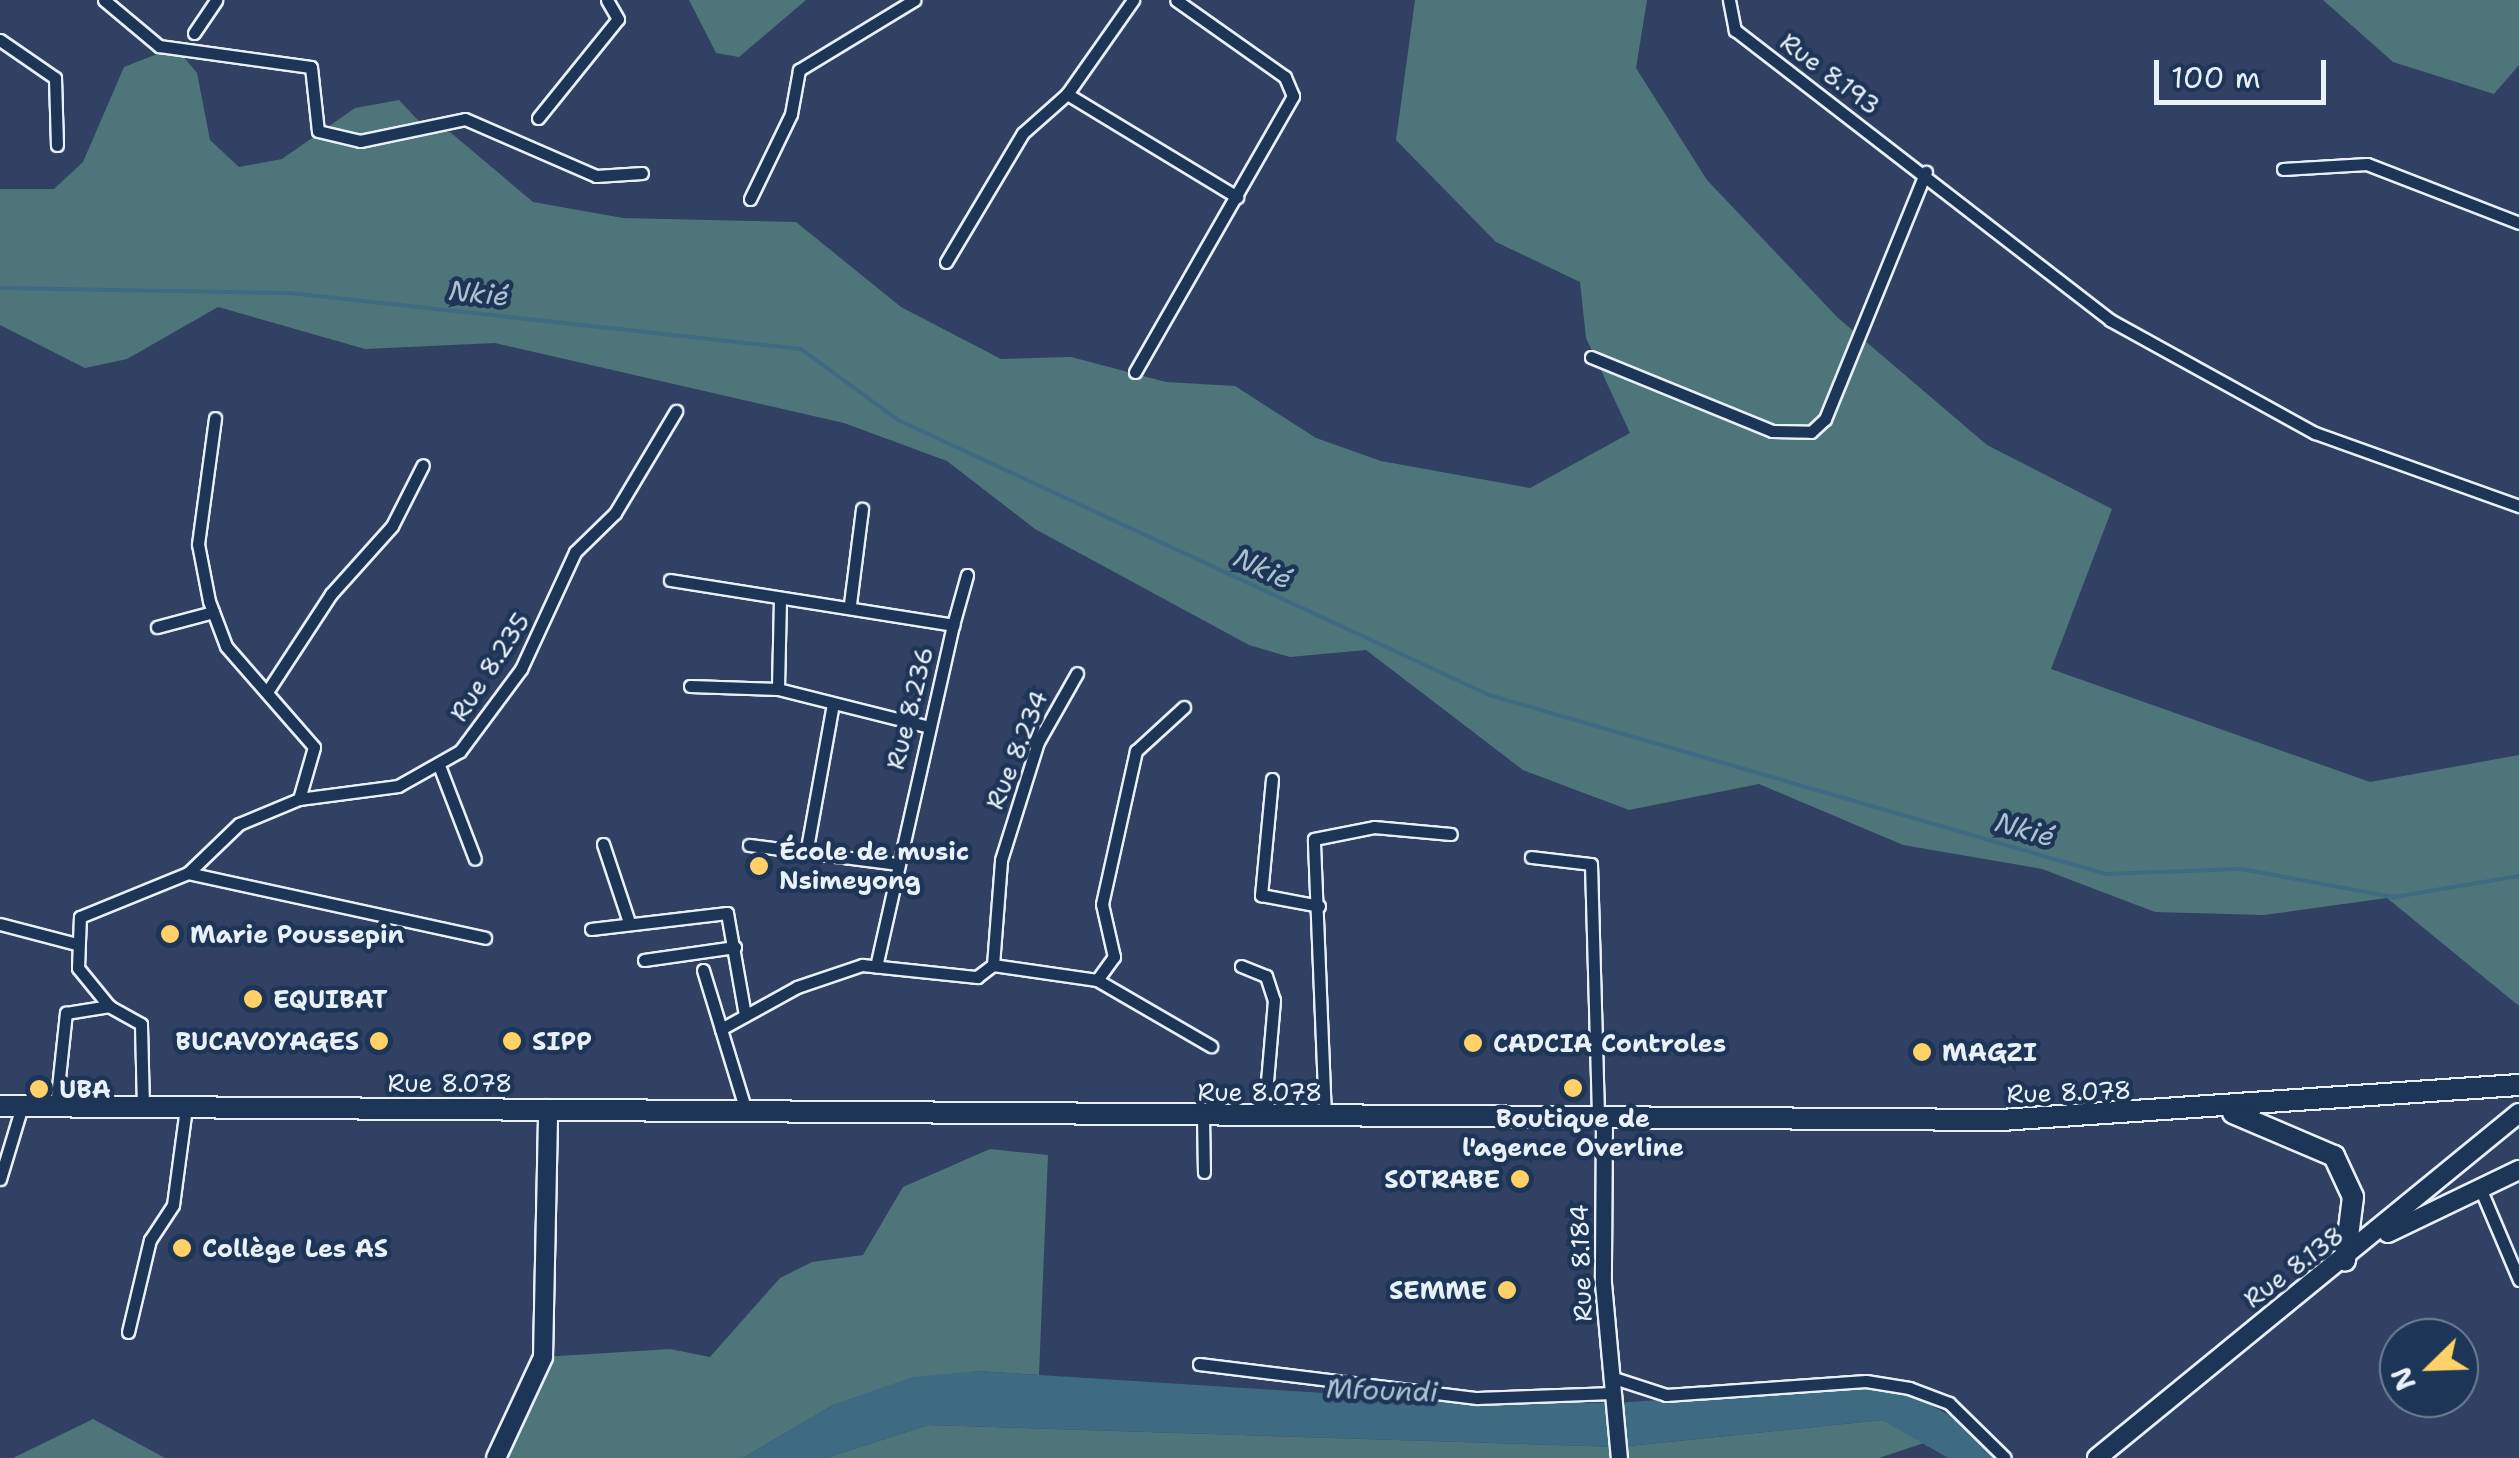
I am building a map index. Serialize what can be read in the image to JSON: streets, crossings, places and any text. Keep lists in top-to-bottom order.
{
  "streets": {
    "highway": ["Rue 8.078"],
    "main road": ["Rue 8.138"],
    "street": [
      "Rue 8.193",
      "Rue 8.235",
      "Rue 8.236",
      "Rue 8.234",
      "Rue 8.184"
    ]
  },
  "crossings": [
    ["Rue 8.078", "Rue 8.184"]
  ],
  "water": ["Nkié", "Mfoundi"],
  "places": [
    "École de music Nsimeyong",
    "Marie Poussepin",
    "EQUIBAT",
    "BUCAVOYAGES",
    "SIPP",
    "CADCIA Controles",
    "MAGZI",
    "Boutique de l'agence Overline",
    "UBA",
    "SOTRABE",
    "Collège Les AS",
    "SEMME"
  ],
  "scale_bar": "100 m",
  "north": "bottom left"
}
